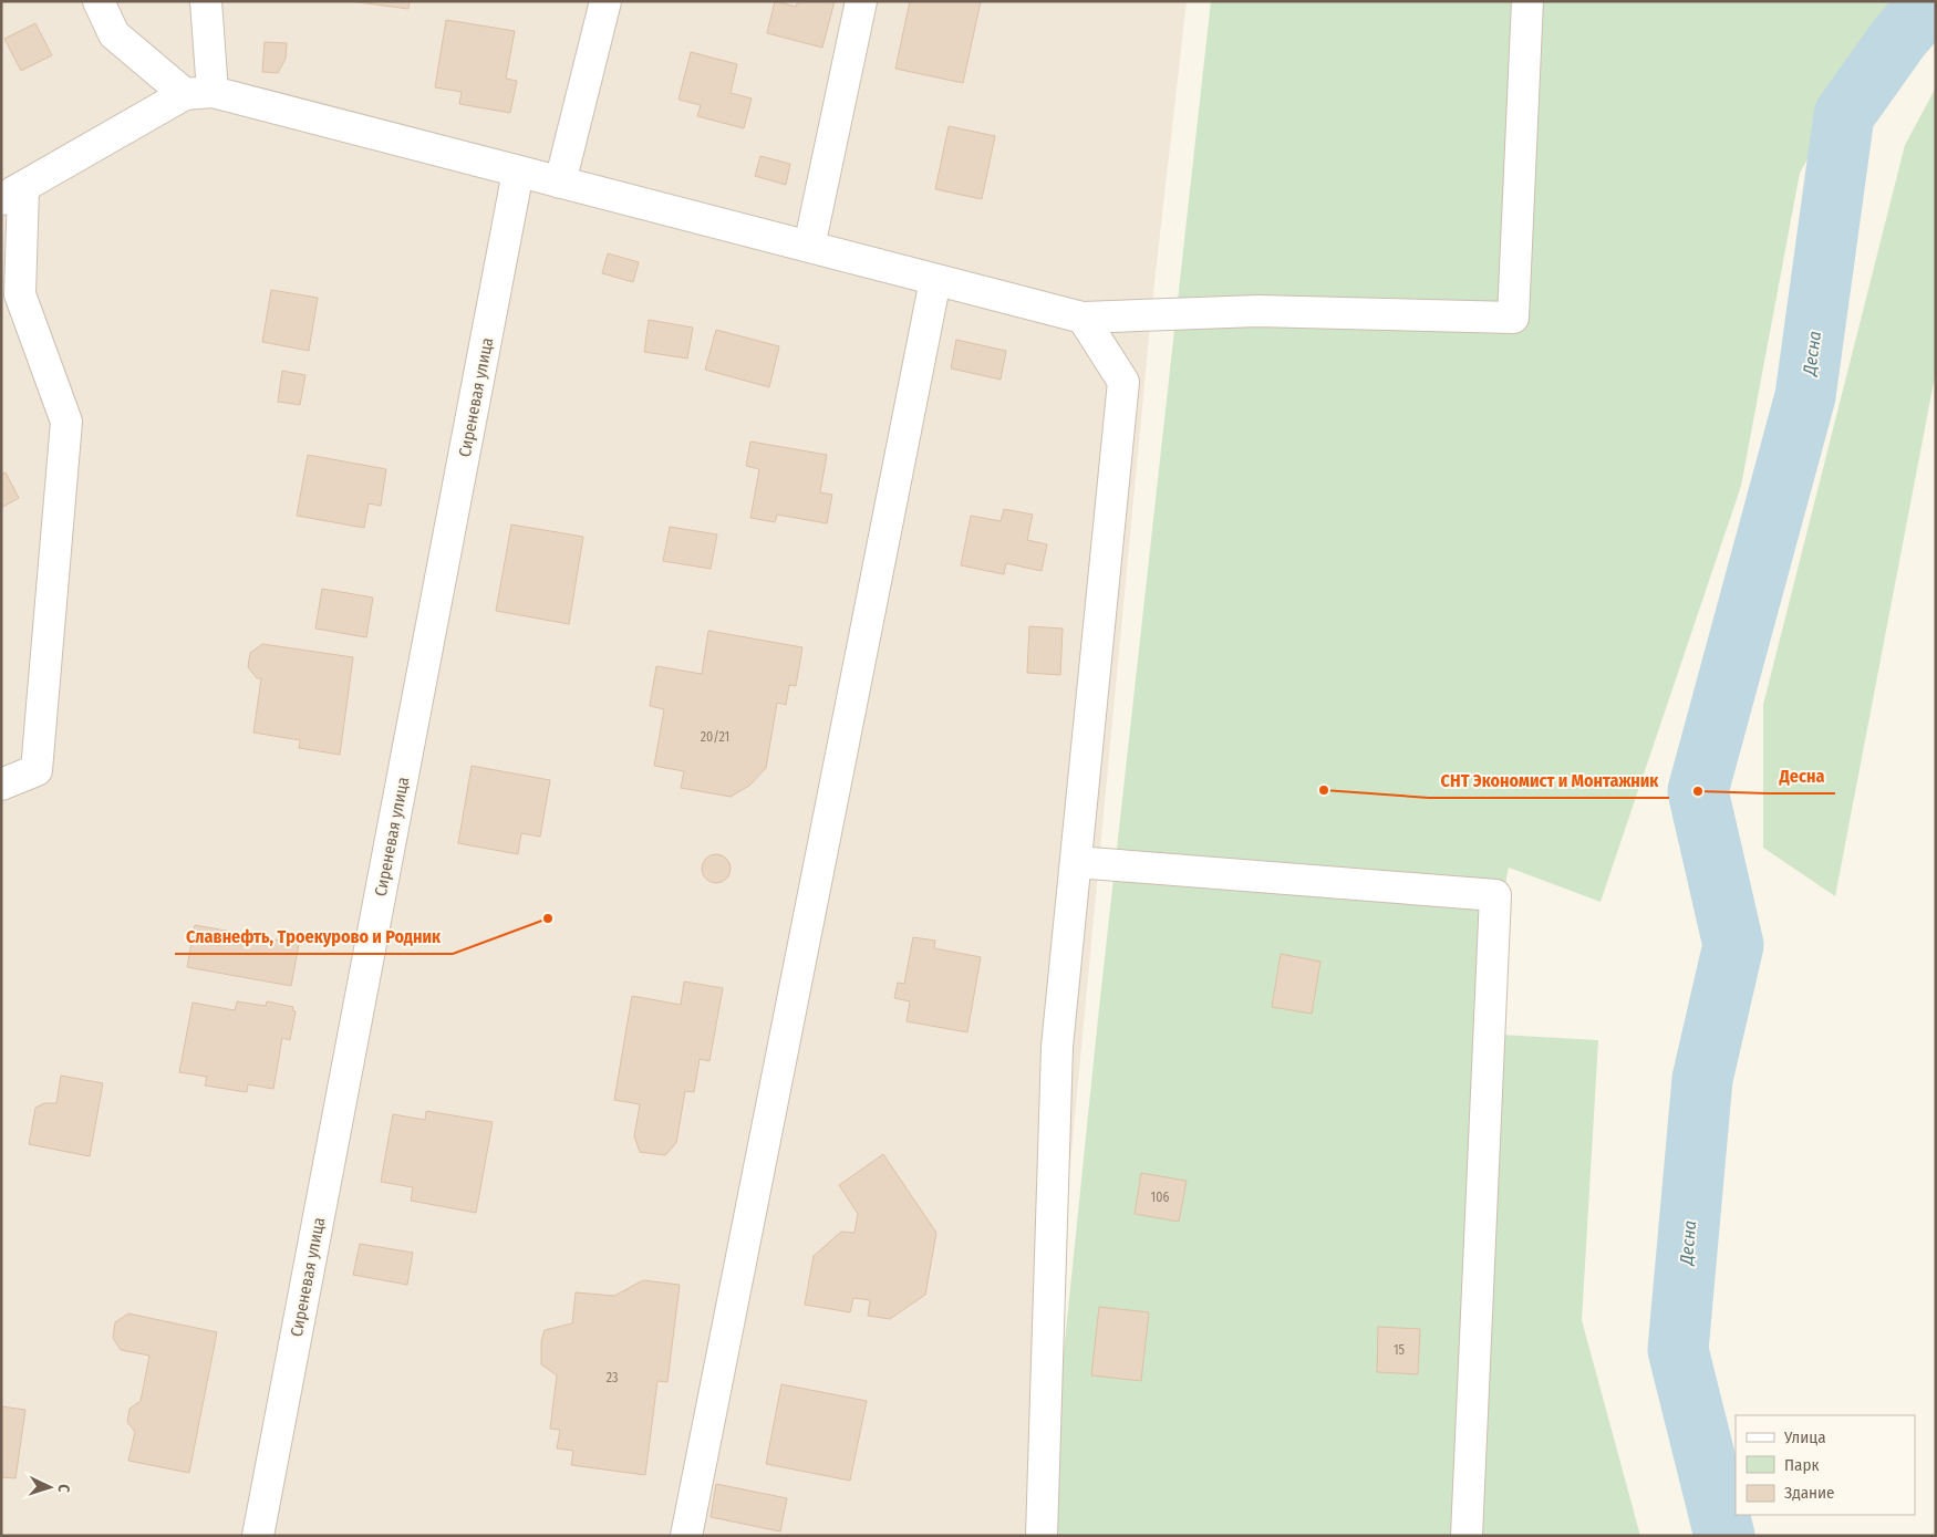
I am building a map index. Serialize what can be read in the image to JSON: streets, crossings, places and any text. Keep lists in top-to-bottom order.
{
  "streets": {
    "street": ["Сиреневая улица"]
  },
  "water": ["Десна"],
  "places": ["СНТ Экономист и Монтажник", "Десна", "Славнефть, Троекурово и Родник"],
  "house_numbers": [
    "20/21",
    "106",
    "15",
    "23"
  ],
  "legend": ["Улица", "Парк", "Здание"],
  "north": "right"
}
